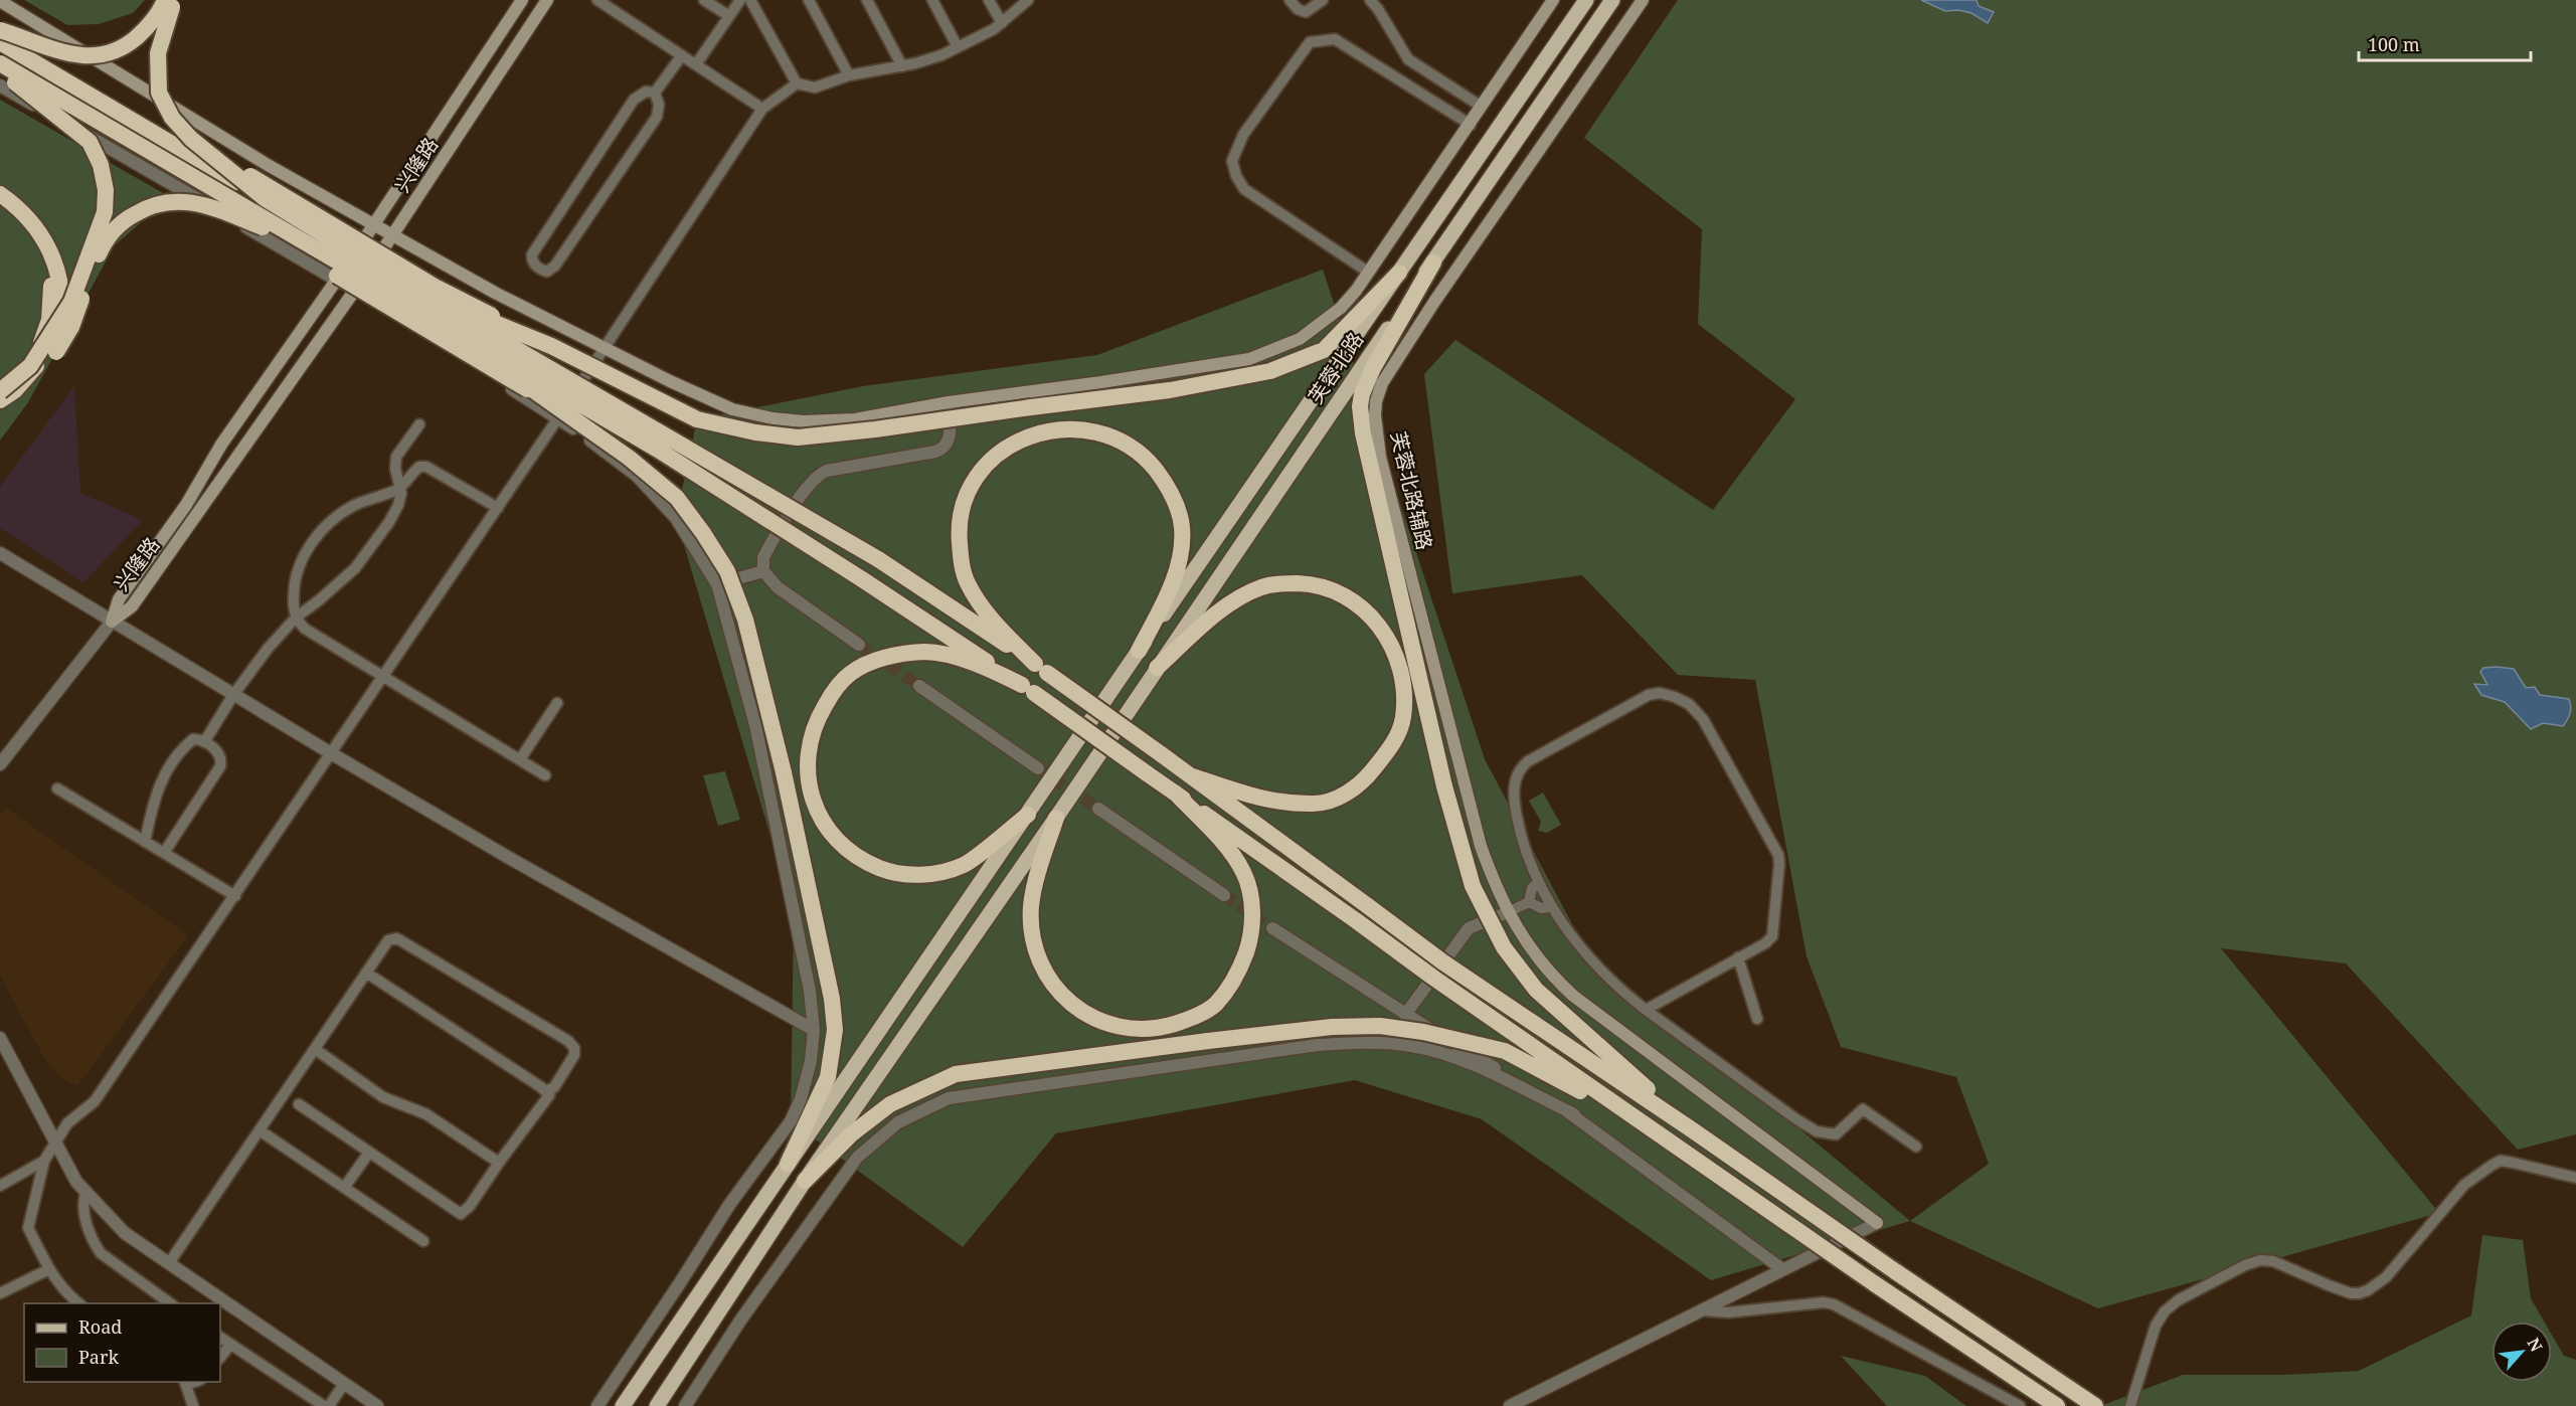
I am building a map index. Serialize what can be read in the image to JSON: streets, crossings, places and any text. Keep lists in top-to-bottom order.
{
  "streets": {
    "main road": ["兴隆路", "芙蓉北路", "芙蓉北路辅路"]
  },
  "legend": ["Road", "Park"],
  "scale_bar": "100 m",
  "north": "top right"
}
